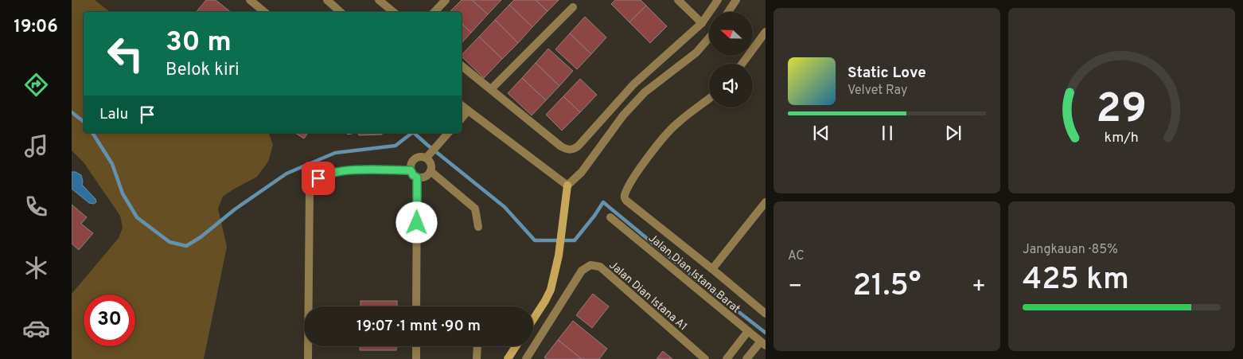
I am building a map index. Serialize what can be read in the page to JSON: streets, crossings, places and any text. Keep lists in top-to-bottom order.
{
  "streets": {
    "street": ["Jalan Dian Istana Barat", "Jalan Dian Istana A1"]
  },
  "north": "left",
  "page": {
    "tabs": "19:06",
    "turn": ["30 m", "Belok kiri"],
    "song": ["Static Love", "Velvet Ray"],
    "then": "Lalu",
    "tile": [
      "AC",
      ["Jangkauan · 85%", "425 km"]
    ],
    "heat": ["−", "21.5°", "+"],
    "limit": "30",
    "trip": "19:07 · 1 mnt · 90 m",
    "gauge": ["29", "km/h"]
  }
}
